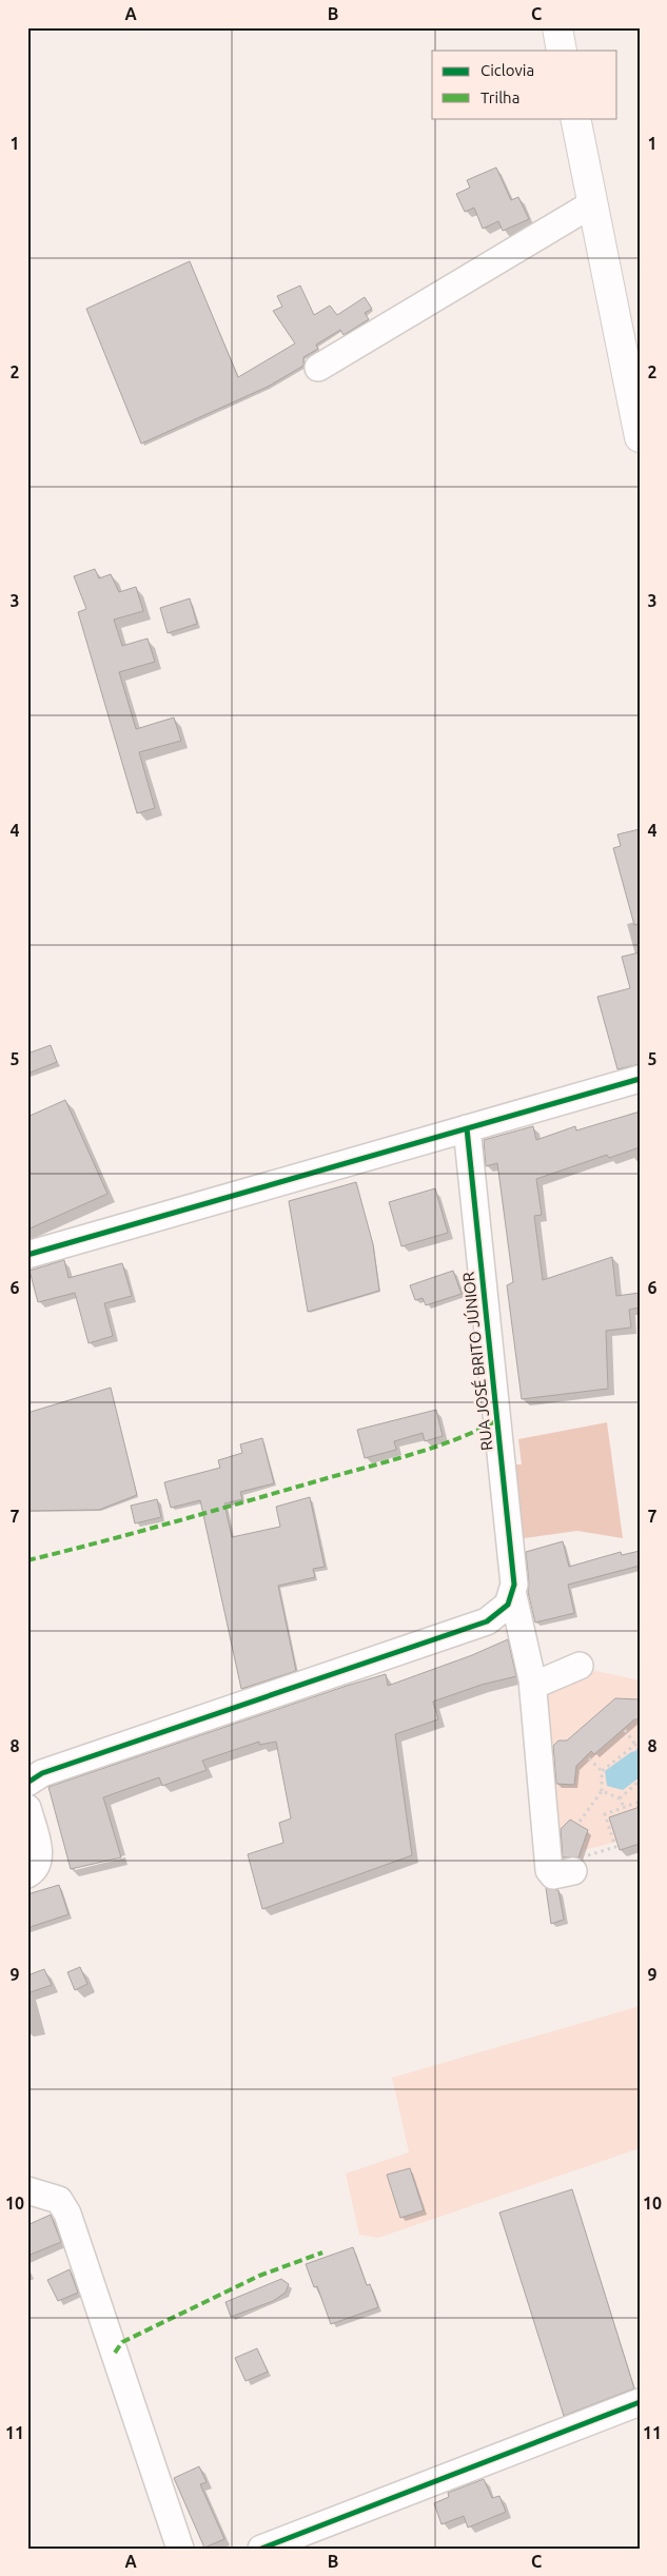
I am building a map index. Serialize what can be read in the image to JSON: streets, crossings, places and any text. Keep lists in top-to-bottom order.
{
  "streets": {
    "street": ["RUA JOSÉ BRITO JÚNIOR"]
  },
  "legend": ["Ciclovia", "Trilha"],
  "grid": {
    "columns": ["A", "B", "C"],
    "rows": [
      "1",
      "2",
      "3",
      "4",
      "5",
      "6",
      "7",
      "8",
      "9",
      "10",
      "11"
    ]
  }
}
